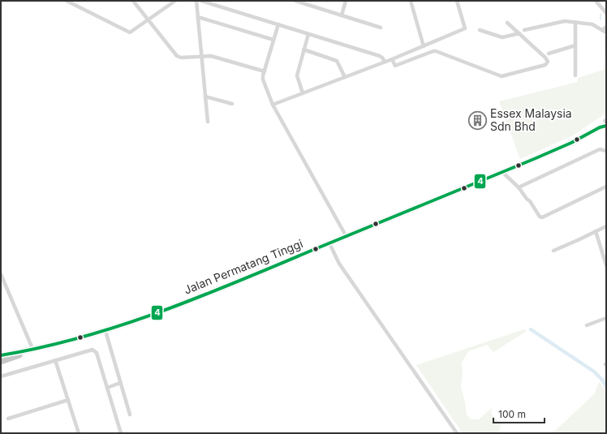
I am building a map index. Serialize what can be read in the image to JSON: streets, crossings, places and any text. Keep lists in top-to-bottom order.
{
  "streets": {
    "highway": ["Jalan Permatang Tinggi"]
  },
  "places": {
    "building": ["Essex Malaysia Sdn Bhd"]
  },
  "lines": ["transit line 4"],
  "scale_bar": "100 m"
}
